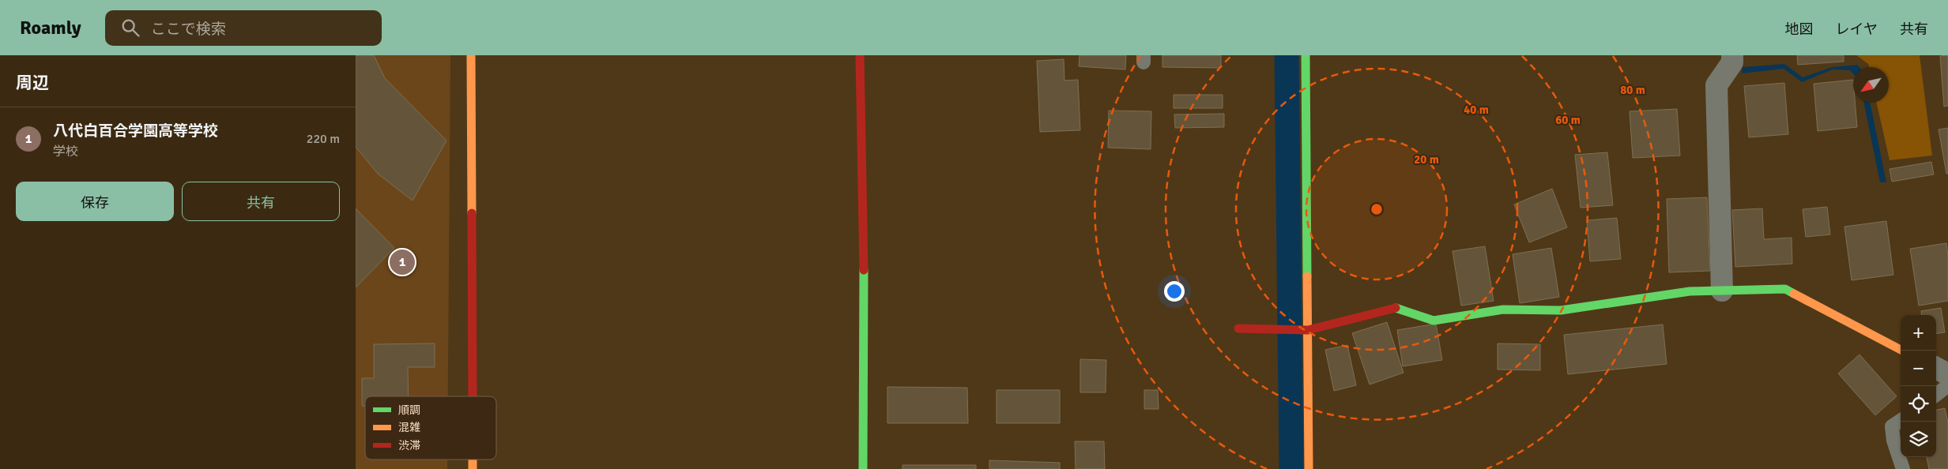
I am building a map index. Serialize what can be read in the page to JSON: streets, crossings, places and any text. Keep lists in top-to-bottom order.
{
  "legend": ["順調", "混雑", "渋滞"],
  "north": "bottom left",
  "page": {
    "header": "Roamly",
    "search": "ここで検索",
    "nav": ["地図", "レイヤ", "共有"],
    "heading": "周辺",
    "list": [
      {
        "mark": "1",
        "name": "八代白百合学園高等学校",
        "note": "学校",
        "value": "220 m"
      }
    ],
    "buttons": ["保存", "共有"],
    "pins": "1",
    "map_buttons": ["+", "−"]
  },
  "rings": [
    "80 m",
    "40 m",
    "60 m",
    "20 m"
  ]
}
